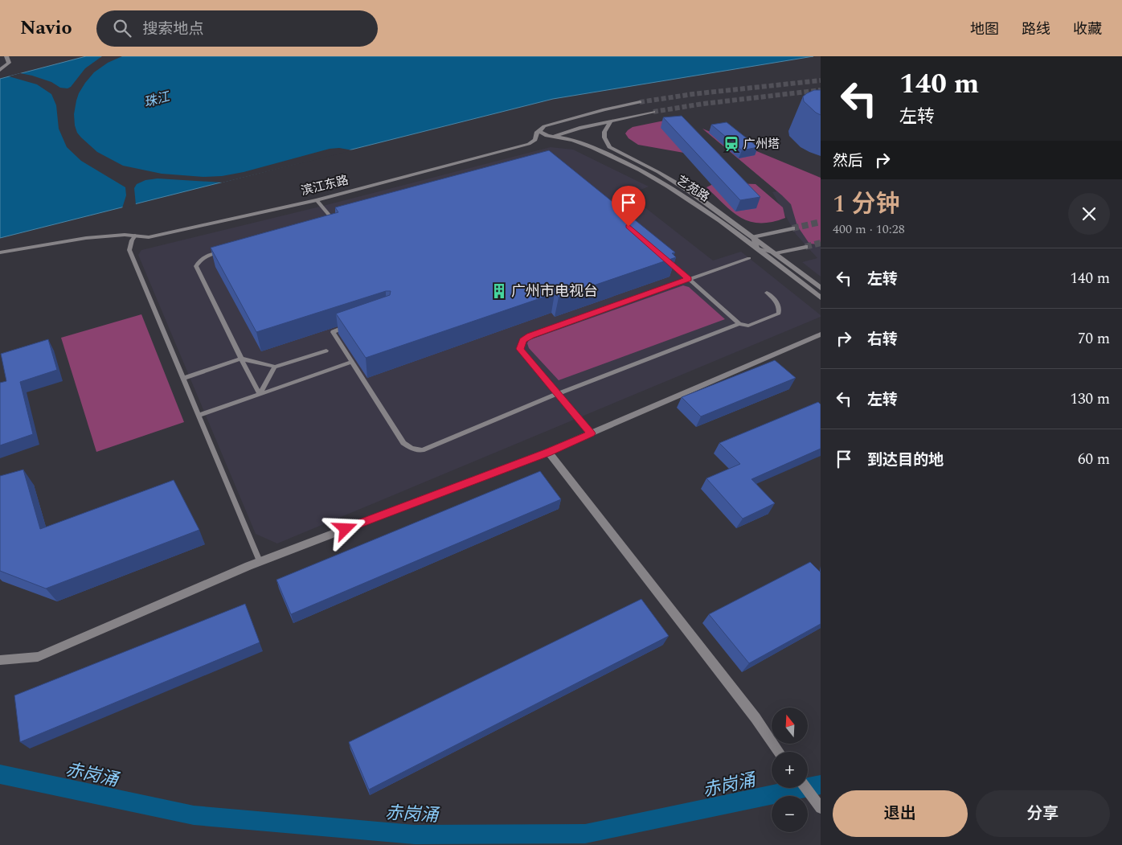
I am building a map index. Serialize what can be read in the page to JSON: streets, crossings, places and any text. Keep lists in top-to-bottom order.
{
  "streets": {
    "street": ["滨江东路", "艺苑路"]
  },
  "crossings": [
    ["滨江东路", "艺苑路"]
  ],
  "water": ["珠江", "赤岗涌"],
  "places": {
    "station": ["广州塔"],
    "building": ["广州市电视台"]
  },
  "north": "top",
  "page": {
    "header": "Navio",
    "search": "搜索地点",
    "nav": ["地图", "路线", "收藏"],
    "turn": ["140 m", "左转"],
    "then": "然后",
    "heading": ["1 分钟", "400 m · 10:28"],
    "list": [
      {
        "name": "左转",
        "value": "140 m"
      },
      {
        "name": "右转",
        "value": "70 m"
      },
      {
        "name": "左转",
        "value": "130 m"
      },
      {
        "name": "到达目的地",
        "value": "60 m"
      }
    ],
    "map_buttons": ["+", "−"],
    "buttons": ["退出", "分享"]
  }
}
